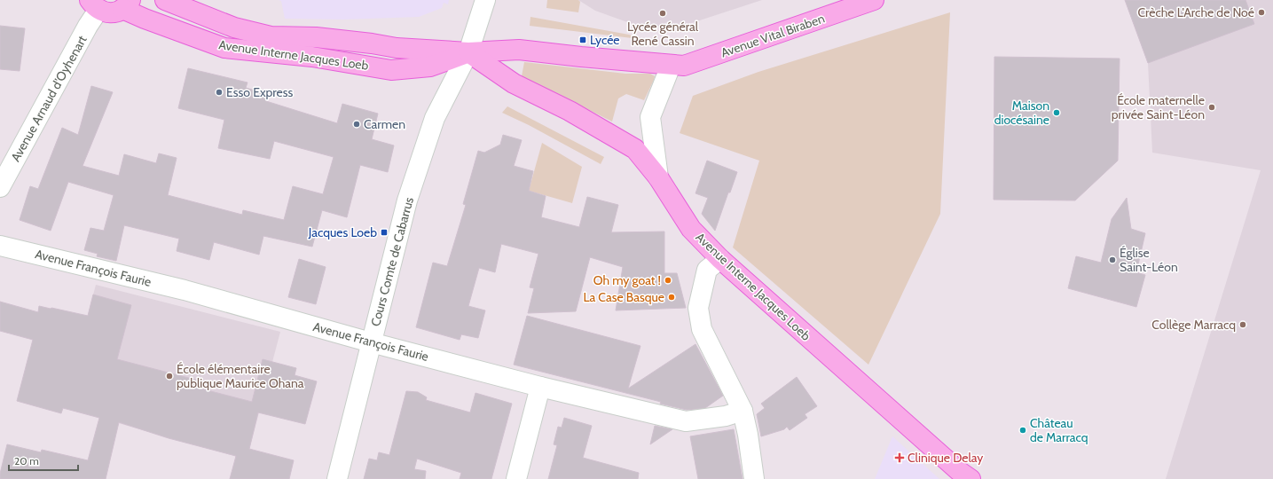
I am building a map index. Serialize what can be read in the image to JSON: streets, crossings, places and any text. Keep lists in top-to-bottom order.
{
  "streets": {
    "main road": ["Avenue Vital Biraben", "Avenue Interne Jacques Loeb"],
    "street": ["Avenue Arnaud d'Oyhenart", "Cours Comte de Cabarrus", "Avenue François Faurie"]
  },
  "crossings": [
    ["Avenue Vital Biraben", "Avenue Interne Jacques Loeb"],
    ["Avenue Vital Biraben", "Cours Comte de Cabarrus"],
    ["Avenue Interne Jacques Loeb", "Cours Comte de Cabarrus"],
    ["Cours Comte de Cabarrus", "Avenue François Faurie"]
  ],
  "places": {
    "other": [
      "Crèche L'Arche de Noé",
      "Lycée général René Cassin",
      "Esso Express",
      "École maternelle privée Saint-Léon",
      "Maison diocésaine",
      "Carmen",
      "Église Saint-Léon",
      "Oh my goat !",
      "La Case Basque",
      "Collège Marracq",
      "École élémentaire publique Maurice Ohana",
      "Château de Marracq"
    ],
    "transit": ["Lycée", "Jacques Loeb"],
    "health": ["Clinique Delay"]
  },
  "scale_bar": "20 m"
}
